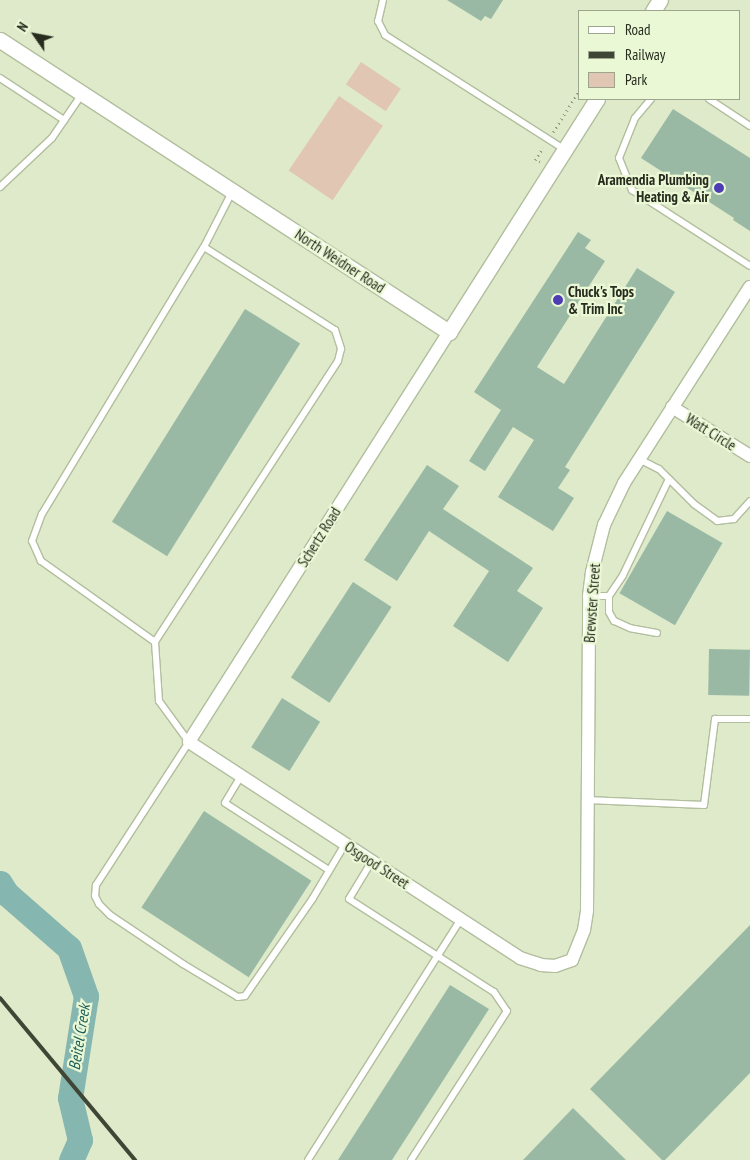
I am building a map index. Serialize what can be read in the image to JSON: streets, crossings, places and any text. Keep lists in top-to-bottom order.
{
  "streets": {
    "street": [
      "North Weidner Road",
      "Watt Circle",
      "Schertz Road",
      "Brewster Street",
      "Osgood Street"
    ]
  },
  "crossings": [
    ["North Weidner Road", "Schertz Road"],
    ["Watt Circle", "Brewster Street"],
    ["Schertz Road", "Osgood Street"],
    ["Brewster Street", "Osgood Street"]
  ],
  "water": ["Beitel Creek"],
  "places": ["Aramendia Plumbing Heating & Air", "Chuck's Tops & Trim Inc"],
  "legend": ["Road", "Railway", "Park"],
  "north": "top left"
}
